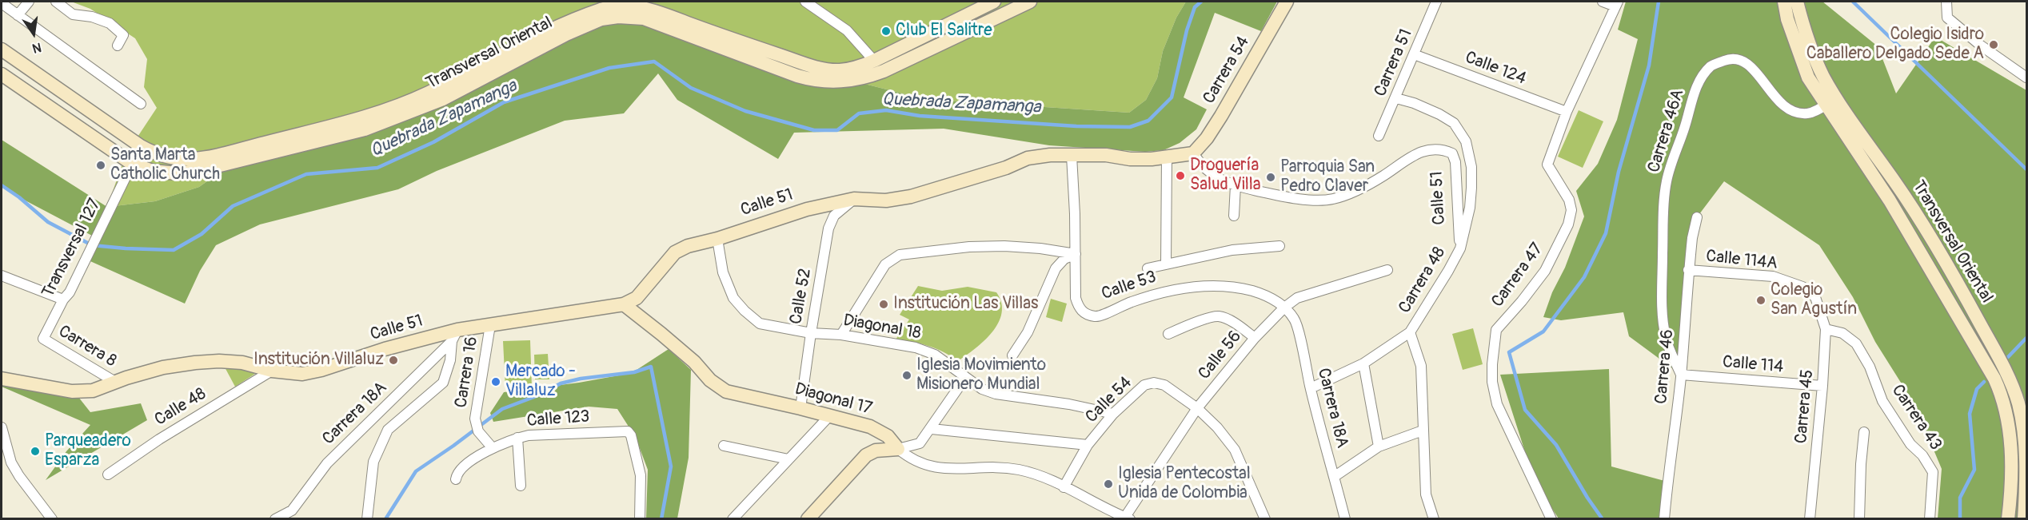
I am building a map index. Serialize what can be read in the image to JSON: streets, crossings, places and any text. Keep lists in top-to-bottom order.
{
  "streets": {
    "main road": [
      "Transversal Oriental",
      "Carrera 54",
      "Calle 51",
      "Diagonal 17"
    ],
    "street": [
      "Carrera 51",
      "Calle 124",
      "Carrera 46A",
      "Transversal 127",
      "Calle 114A",
      "Carrera 47",
      "Carrera 48",
      "Calle 53",
      "Calle 52",
      "Diagonal 18",
      "Carrera 8",
      "Calle 56",
      "Calle 114",
      "Carrera 46",
      "Carrera 16",
      "Calle 54",
      "Carrera 45",
      "Calle 48",
      "Carrera 18A",
      "Carrera 43",
      "Calle 123"
    ]
  },
  "crossings": [
    ["Transversal Oriental", "Carrera 46A"],
    ["Transversal Oriental", "Transversal 127"],
    ["Carrera 51", "Calle 124"],
    ["Carrera 51", "Carrera 48"],
    ["Calle 124", "Carrera 47"],
    ["Carrera 54", "Calle 51"],
    ["Carrera 46A", "Calle 114"],
    ["Carrera 46A", "Carrera 46"],
    ["Calle 51", "Carrera 48"],
    ["Calle 51", "Calle 53"],
    ["Calle 51", "Calle 52"],
    ["Calle 51", "Diagonal 18"],
    ["Calle 51", "Carrera 8"],
    ["Calle 51", "Carrera 16"],
    ["Calle 51", "Diagonal 17"],
    ["Calle 51", "Calle 48"],
    ["Calle 51", "Carrera 18A"],
    ["Transversal 127", "Carrera 8"],
    ["Calle 114A", "Carrera 46"],
    ["Calle 114A", "Carrera 45"],
    ["Calle 53", "Calle 56"],
    ["Calle 53", "Carrera 18A"],
    ["Calle 52", "Diagonal 18"],
    ["Calle 52", "Diagonal 17"],
    ["Diagonal 18", "Calle 54"],
    ["Calle 56", "Diagonal 17"],
    ["Calle 56", "Calle 54"],
    ["Calle 56", "Carrera 18A"],
    ["Calle 114", "Carrera 46"],
    ["Calle 114", "Carrera 45"],
    ["Carrera 16", "Calle 123"],
    ["Diagonal 17", "Calle 54"],
    ["Carrera 45", "Carrera 43"]
  ],
  "water": ["Quebrada Zapamanga"],
  "places": [
    "Club El Salitre",
    "Colegio Isidro Caballero Delgado Sede A",
    "Santa Marta Catholic Church",
    "Droguería Salud Villa",
    "Parroquia San Pedro Claver",
    "Colegio San Agustín",
    "Institución Las Villas",
    "Institución Villaluz",
    "Iglesia Movimiento Misionero Mundial",
    "Mercado - Villaluz",
    "Parqueadero Esparza",
    "Iglesia Pentecostal Unida de Colombia"
  ],
  "north": "bottom"
}
